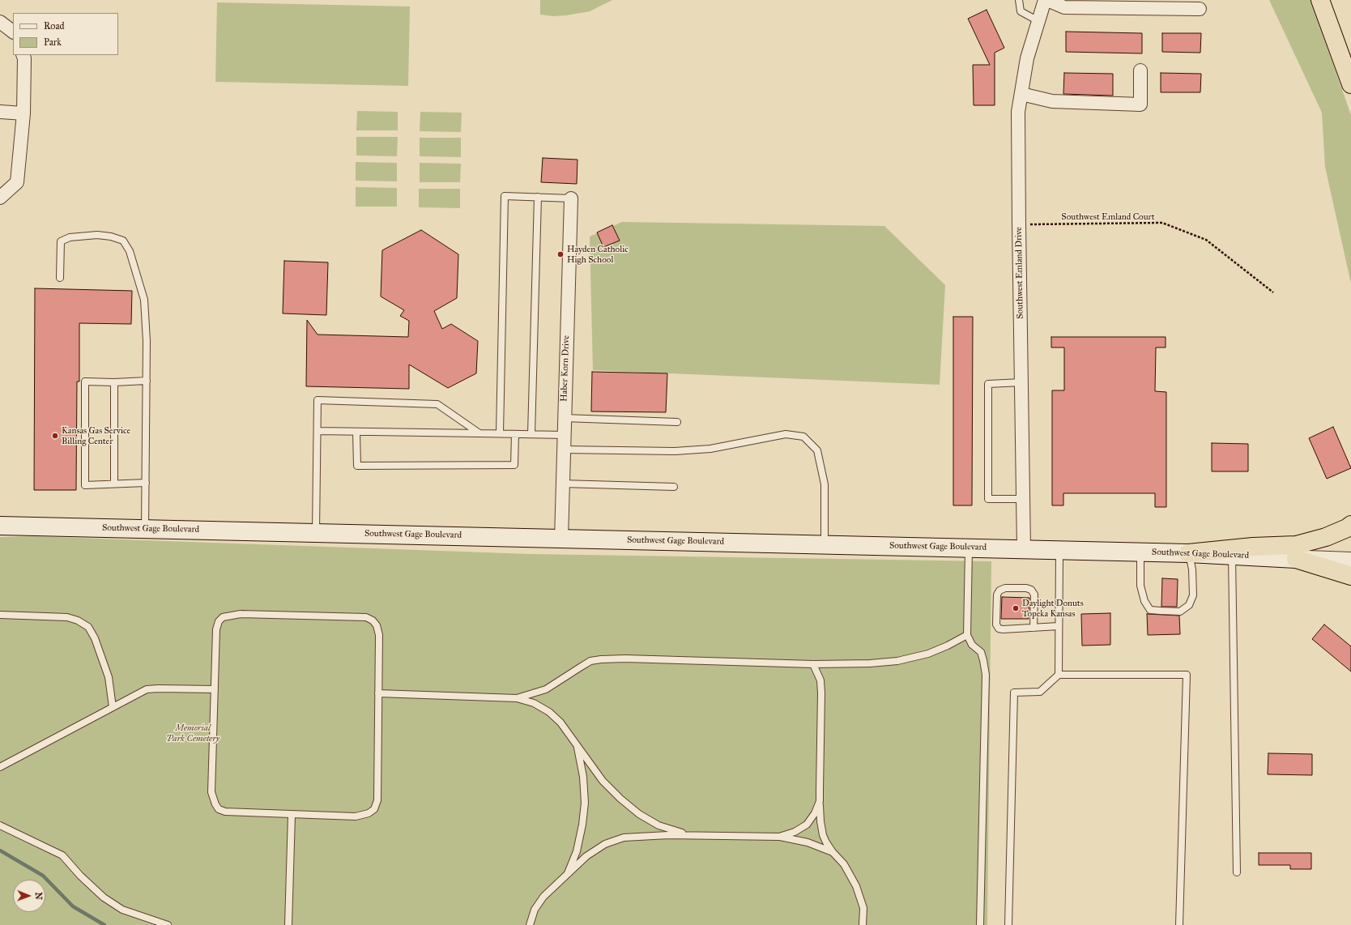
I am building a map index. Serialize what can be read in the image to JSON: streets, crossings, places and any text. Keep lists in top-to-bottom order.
{
  "streets": {
    "main road": ["Southwest Gage Boulevard"],
    "street": ["Southwest Emland Drive", "Haber Korn Drive"],
    "path": ["Southwest Emland Court"]
  },
  "crossings": [
    ["Southwest Emland Court", "Southwest Emland Drive"],
    ["Southwest Emland Drive", "Southwest Gage Boulevard"],
    ["Haber Korn Drive", "Southwest Gage Boulevard"]
  ],
  "parks": ["Memorial Park Cemetery"],
  "places": ["Hayden Catholic High School", "Kansas Gas Service Billing Center", "Daylight Donuts Topeka Kansas"],
  "legend": ["Road", "Park"],
  "north": "right"
}
